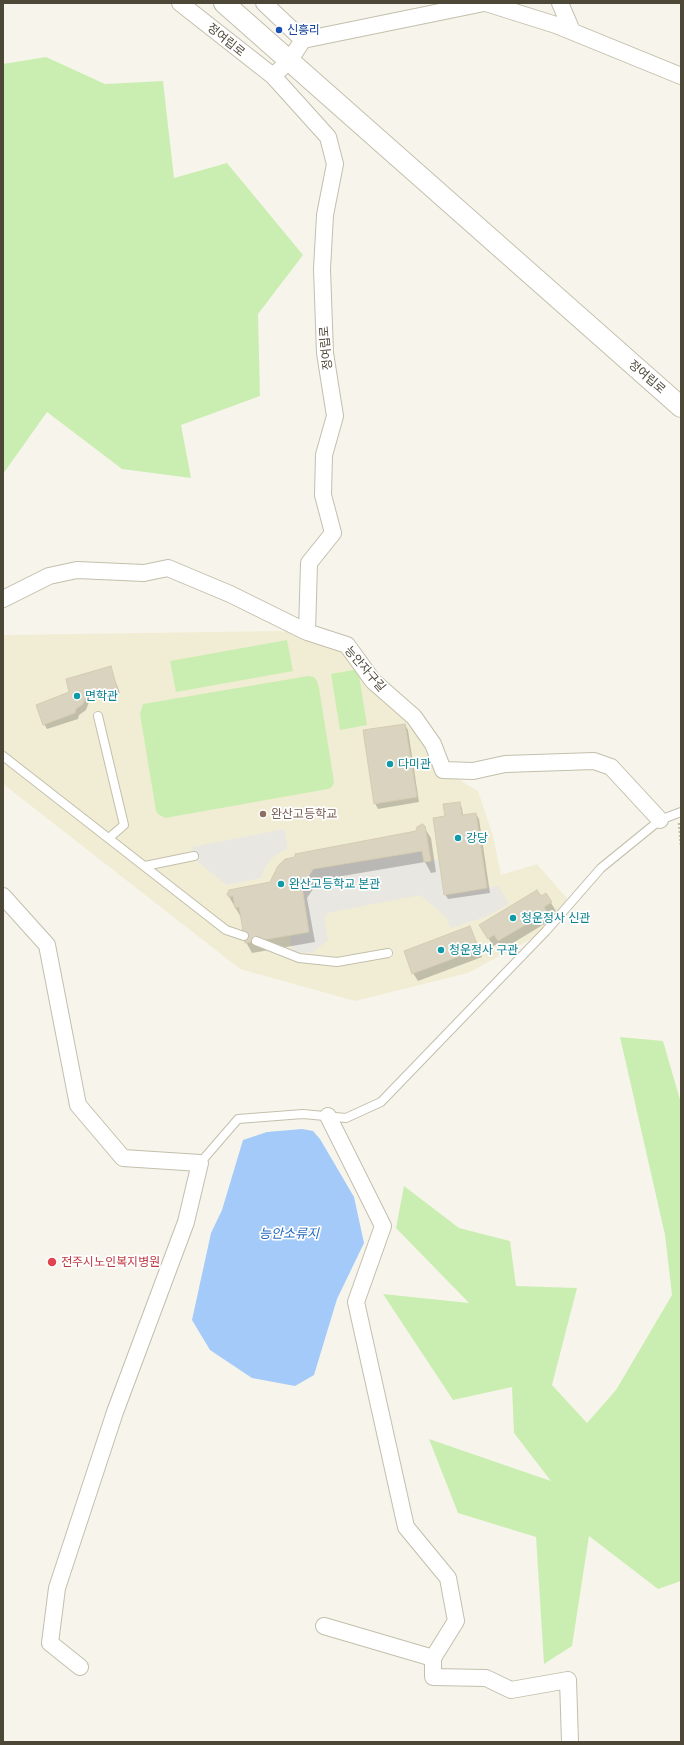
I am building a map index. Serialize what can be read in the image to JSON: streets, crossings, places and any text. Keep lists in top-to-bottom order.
{
  "streets": {
    "street": ["정여립로", "능안자구길"]
  },
  "crossings": [
    ["정여립로", "능안자구길"]
  ],
  "water": ["능안소류지"],
  "places": [
    "신흥리",
    "면학관",
    "다미관",
    "완산고등학교",
    "강당",
    "완산고등학교 본관",
    "청운정사 신관",
    "청운정사 구관",
    "전주시노인복지병원"
  ]
}
